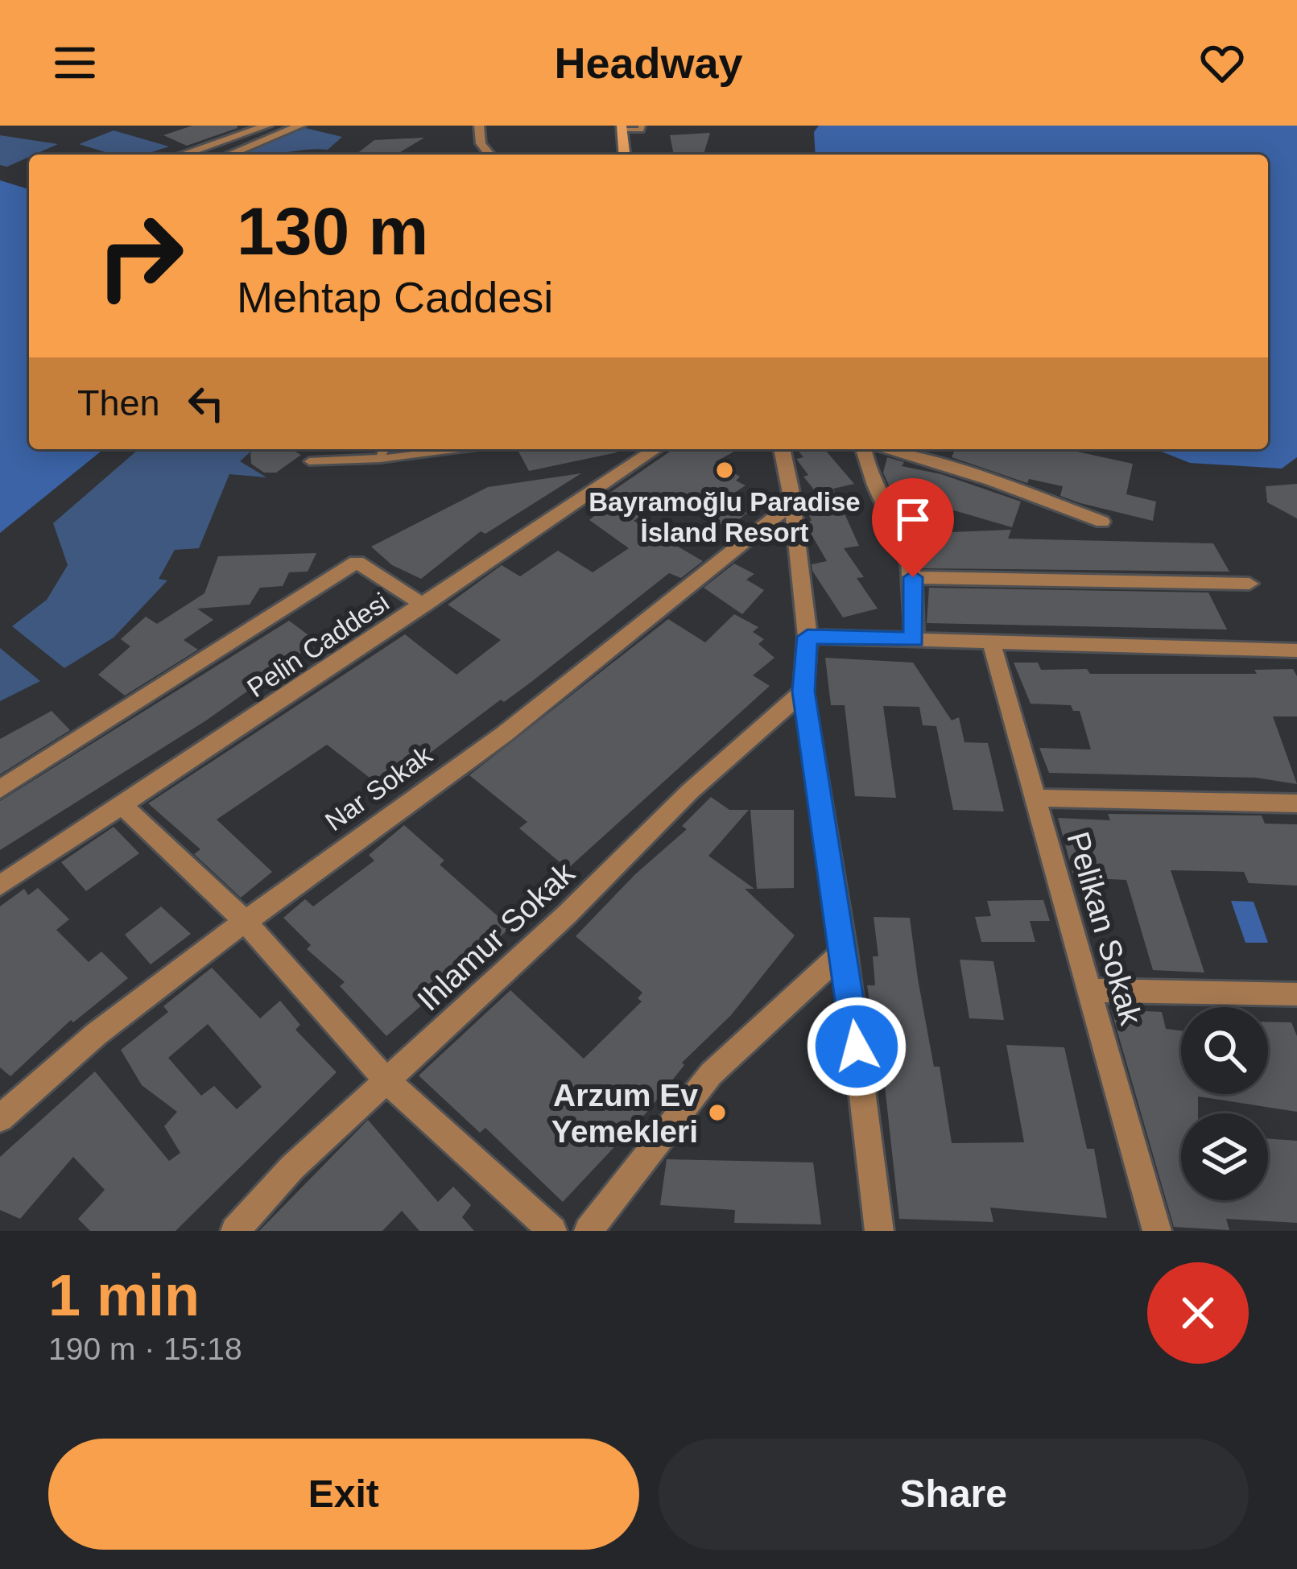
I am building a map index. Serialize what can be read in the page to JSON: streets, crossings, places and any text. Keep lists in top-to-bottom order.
{
  "streets": {
    "street": [
      "Pelin Caddesi",
      "Nar Sokak",
      "Pelikan Sokak",
      "Ihlamur Sokak"
    ]
  },
  "places": ["Bayramoğlu Paradise İsland Resort", "Arzum Ev Yemekleri"],
  "page": {
    "header": "Headway",
    "turn": ["130 m", "Mehtap Caddesi"],
    "then": "Then",
    "heading": ["1 min", "190 m · 15:18"],
    "buttons": ["Exit", "Share"]
  }
}
